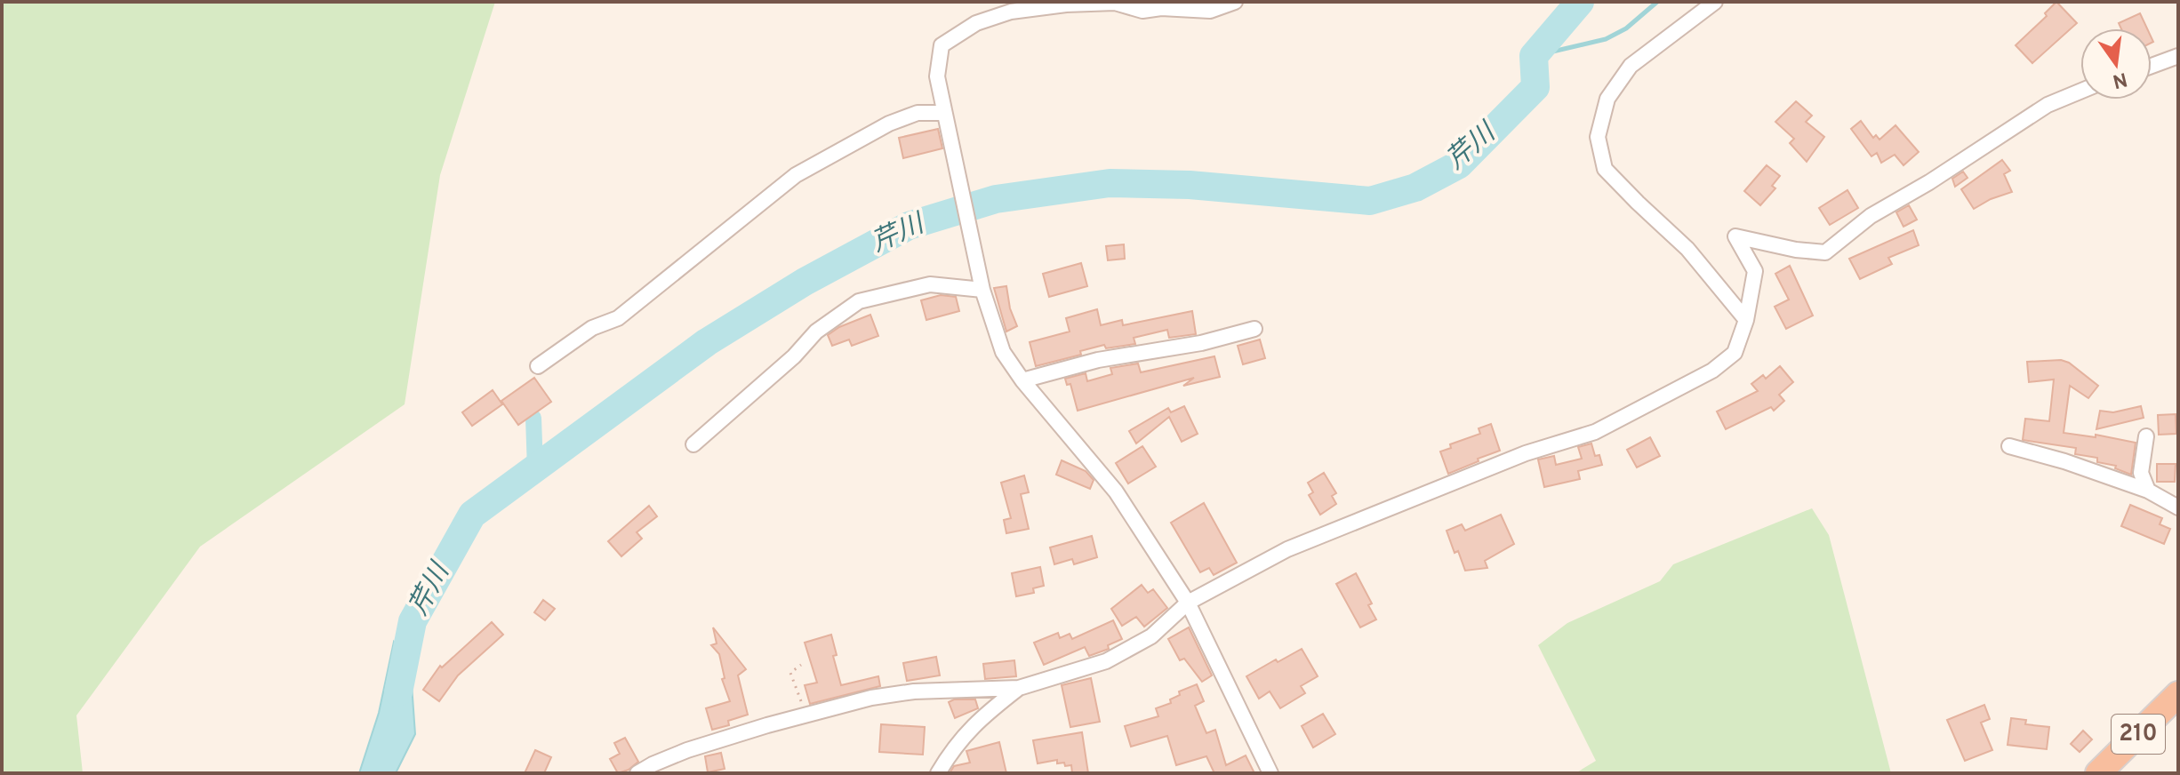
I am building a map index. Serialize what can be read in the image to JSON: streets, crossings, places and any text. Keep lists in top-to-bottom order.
{
  "streets": {
    "highway": ["210"]
  },
  "water": ["芹川"],
  "north": "bottom"
}
